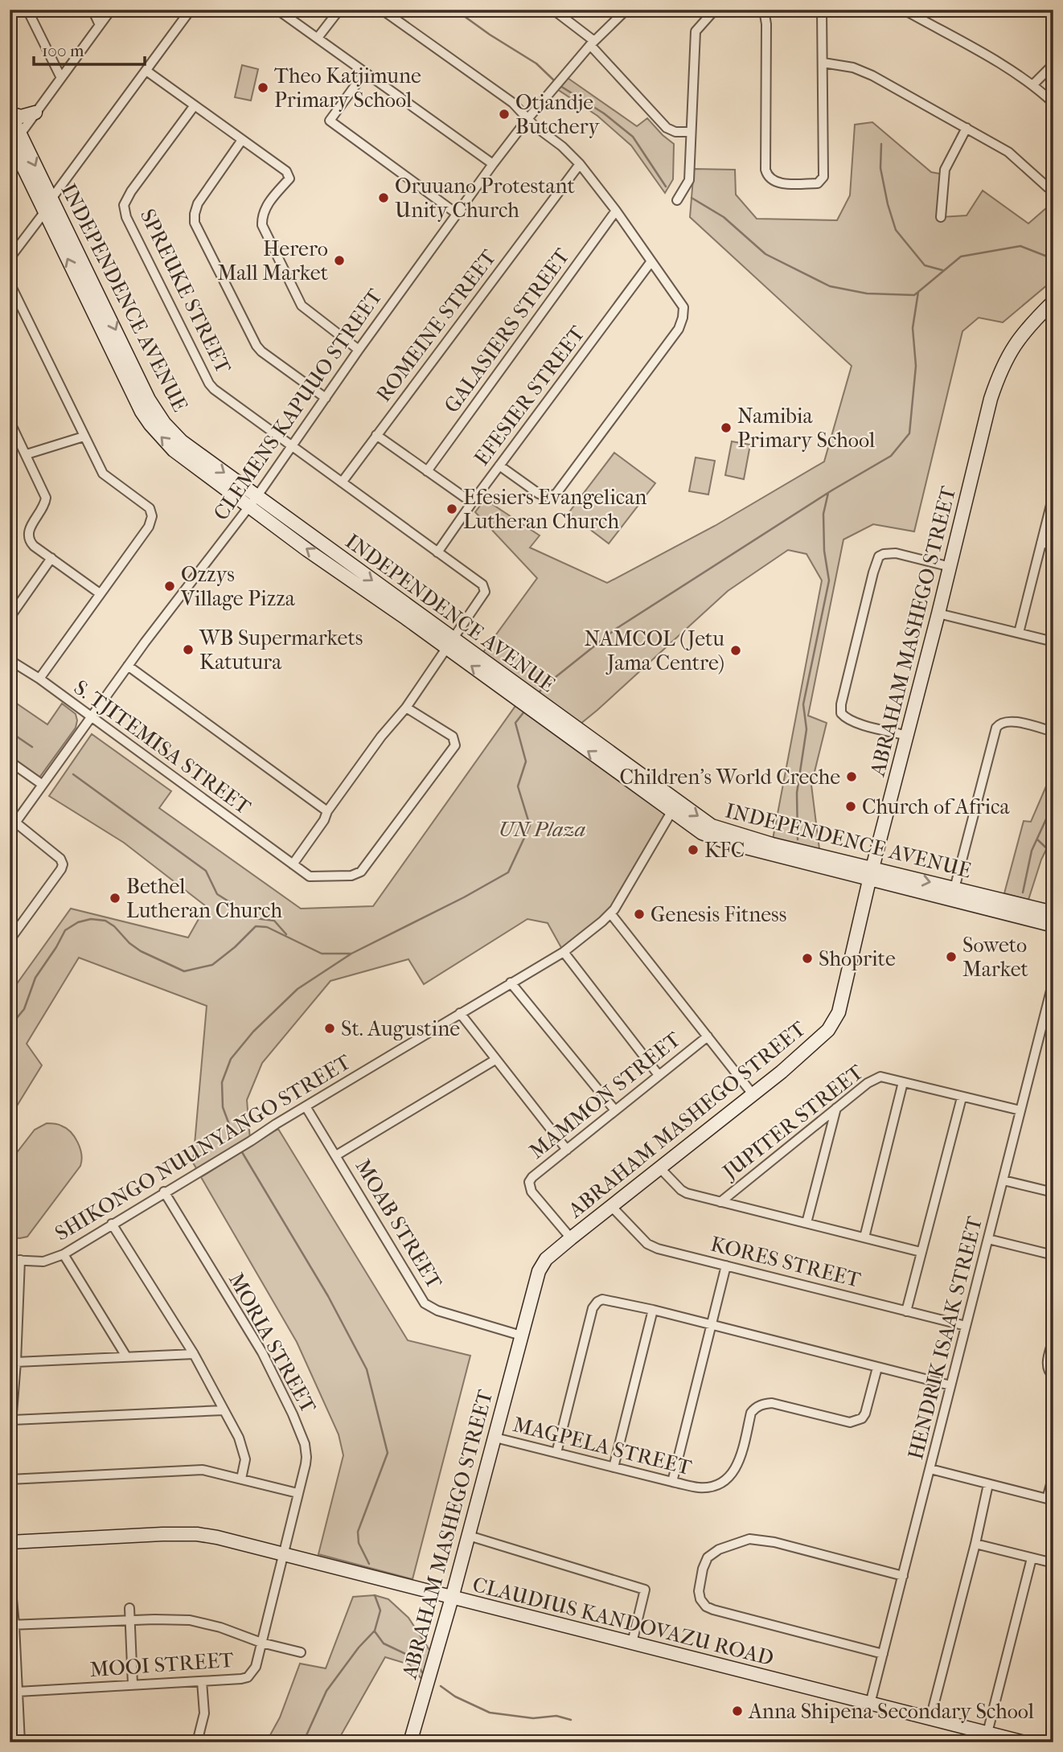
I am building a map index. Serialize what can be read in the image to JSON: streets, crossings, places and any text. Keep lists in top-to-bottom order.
{
  "streets": {
    "main road": ["INDEPENDENCE AVENUE", "ABRAHAM MASHEGO STREET", "CLAUDIUS KANDOVAZU ROAD"],
    "street": [
      "SPREUKE STREET",
      "ROMEINE STREET",
      "GALASIERS STREET",
      "EFESIER STREET",
      "CLEMENS KAPUUO STREET",
      "S. TJITEMISA STREET",
      "MAMMON STREET",
      "JUPITER STREET",
      "SHIKONGO NUUNYANGO STREET",
      "MOAB STREET",
      "KORES STREET",
      "HENDRIK ISAAK STREET",
      "MORIA STREET",
      "MAGPELA STREET",
      "MOOI STREET"
    ]
  },
  "crossings": [
    ["SPREUKE STREET", "INDEPENDENCE AVENUE"],
    ["SPREUKE STREET", "ROMEINE STREET"],
    ["SPREUKE STREET", "EFESIER STREET"],
    ["SPREUKE STREET", "CLEMENS KAPUUO STREET"],
    ["INDEPENDENCE AVENUE", "CLEMENS KAPUUO STREET"],
    ["INDEPENDENCE AVENUE", "ABRAHAM MASHEGO STREET"],
    ["INDEPENDENCE AVENUE", "SHIKONGO NUUNYANGO STREET"],
    ["CLEMENS KAPUUO STREET", "S. TJITEMISA STREET"],
    ["ABRAHAM MASHEGO STREET", "MAMMON STREET"],
    ["ABRAHAM MASHEGO STREET", "MOAB STREET"],
    ["ABRAHAM MASHEGO STREET", "KORES STREET"],
    ["ABRAHAM MASHEGO STREET", "MAGPELA STREET"],
    ["ABRAHAM MASHEGO STREET", "CLAUDIUS KANDOVAZU ROAD"],
    ["JUPITER STREET", "HENDRIK ISAAK STREET"],
    ["SHIKONGO NUUNYANGO STREET", "MOAB STREET"],
    ["SHIKONGO NUUNYANGO STREET", "MORIA STREET"],
    ["KORES STREET", "HENDRIK ISAAK STREET"],
    ["HENDRIK ISAAK STREET", "CLAUDIUS KANDOVAZU ROAD"],
    ["MORIA STREET", "CLAUDIUS KANDOVAZU ROAD"],
    ["MORIA STREET", "MOOI STREET"],
    ["CLAUDIUS KANDOVAZU ROAD", "MOOI STREET"]
  ],
  "parks": ["UN Plaza"],
  "places": [
    "Theo Katjimune Primary School",
    "Otjandje Butchery",
    "Oruuano Protestant Unity Church",
    "Herero Mall Market",
    "Namibia Primary School",
    "Efesiers Evangelican Lutheran Church",
    "Ozzys Village Pizza",
    "WB Supermarkets Katutura",
    "NAMCOL (Jetu Jama Centre)",
    "Children's World Creche",
    "Church of Africa",
    "KFC",
    "Bethel Lutheran Church",
    "Genesis Fitness",
    "Soweto Market",
    "Shoprite",
    "St. Augustine",
    "Anna Shipena Secondary School"
  ],
  "scale_bar": "100 m"
}
